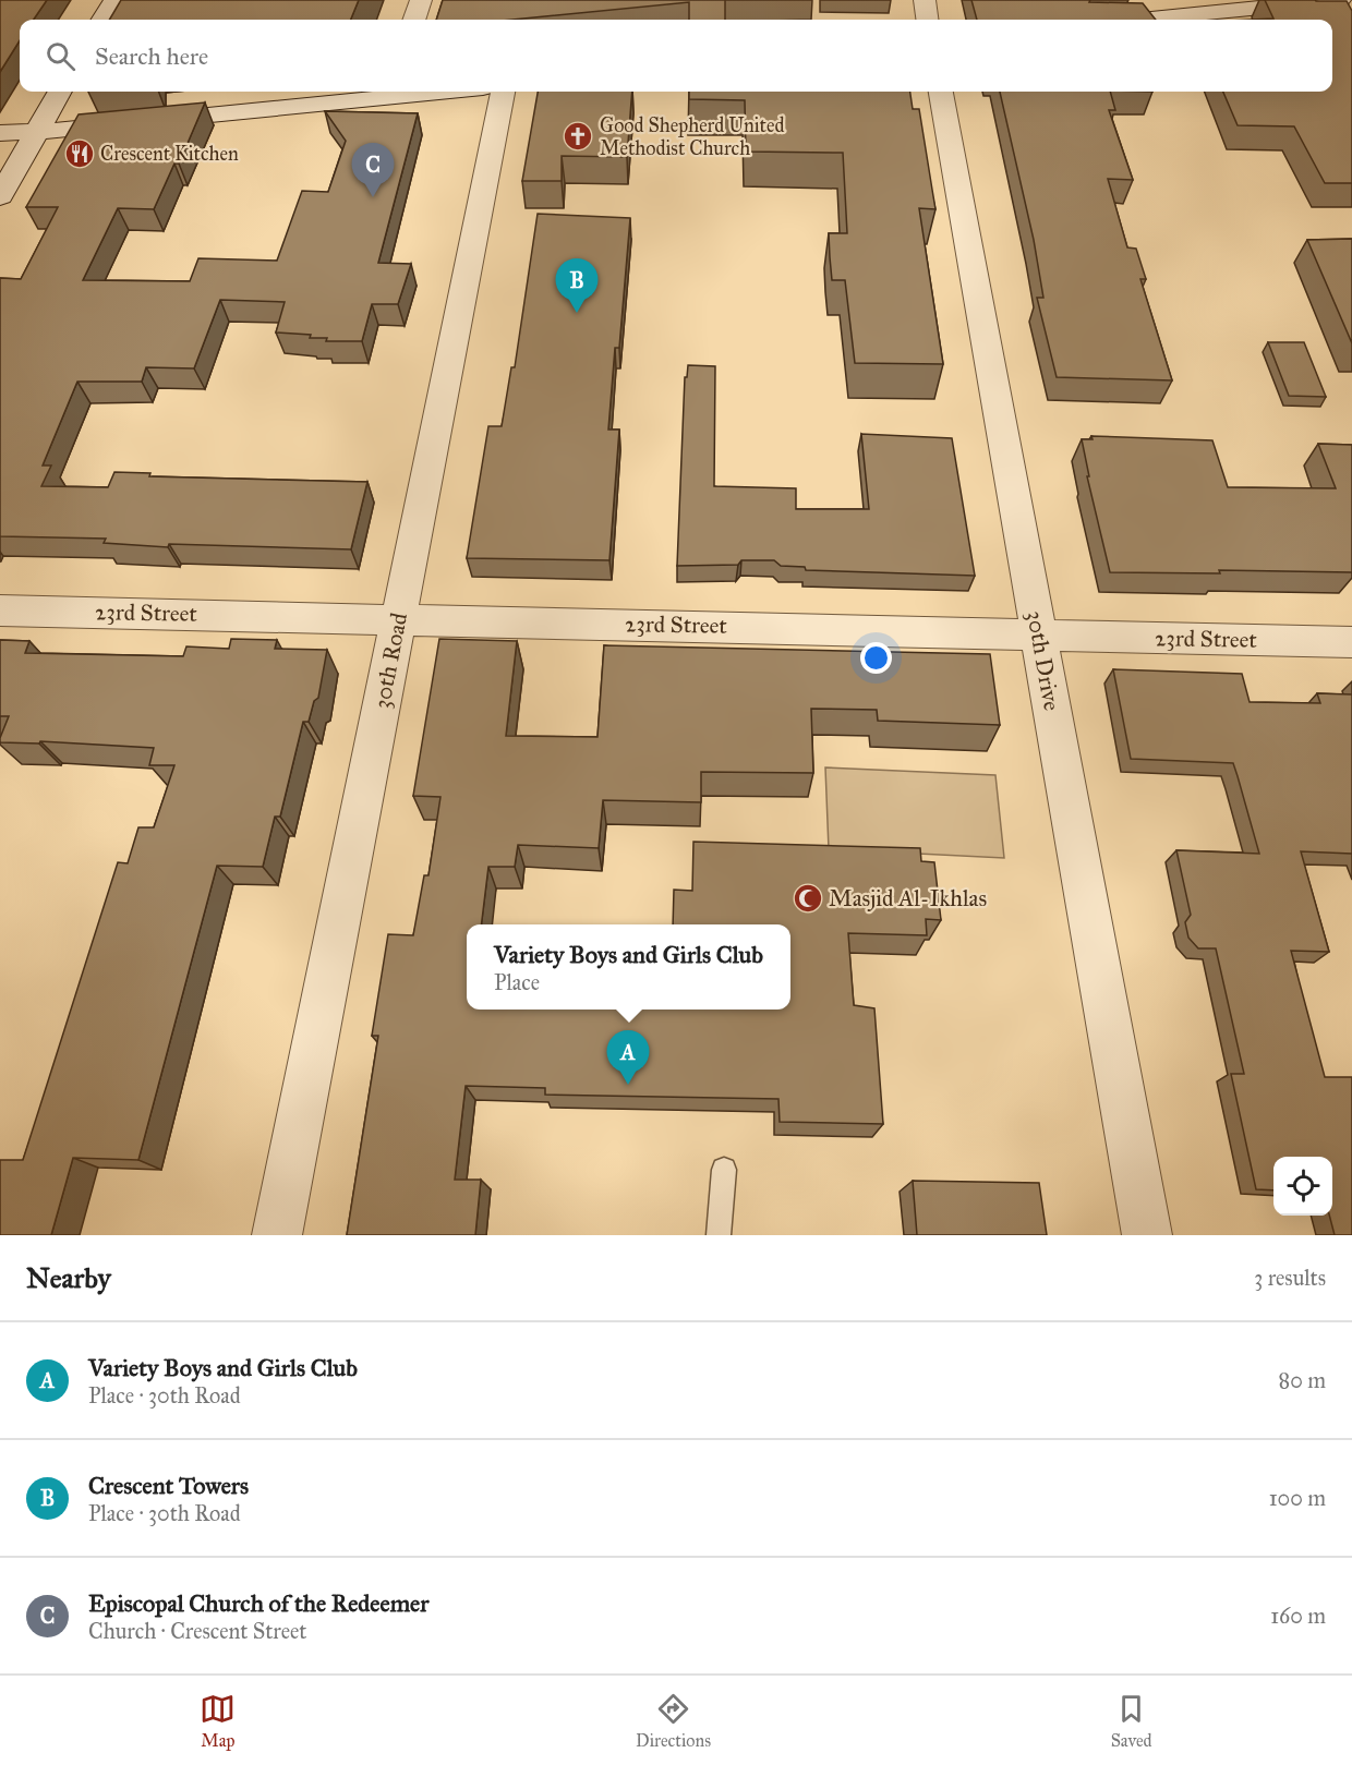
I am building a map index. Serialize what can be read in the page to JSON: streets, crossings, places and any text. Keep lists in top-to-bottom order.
{
  "streets": {
    "street": ["23rd Street", "30th Road", "30th Drive"]
  },
  "crossings": [
    ["23rd Street", "30th Road"],
    ["23rd Street", "30th Drive"]
  ],
  "places": {
    "church": ["Good Shepherd United Methodist Church"],
    "restaurant": ["Crescent Kitchen"],
    "mosque": ["Masjid Al-Ikhlas"]
  },
  "page": {
    "search": "Search here",
    "pins": ["C", "B", "A"],
    "popup": ["Variety Boys and Girls Club", "Place"],
    "heading": ["Nearby", "3 results"],
    "list": [
      {
        "mark": "A",
        "name": "Variety Boys and Girls Club",
        "note": "Place · 30th Road",
        "value": "80 m"
      },
      {
        "mark": "B",
        "name": "Crescent Towers",
        "note": "Place · 30th Road",
        "value": "100 m"
      },
      {
        "mark": "C",
        "name": "Episcopal Church of the Redeemer",
        "note": "Church · Crescent Street",
        "value": "160 m"
      }
    ],
    "nav": ["Map", "Directions", "Saved"]
  }
}
